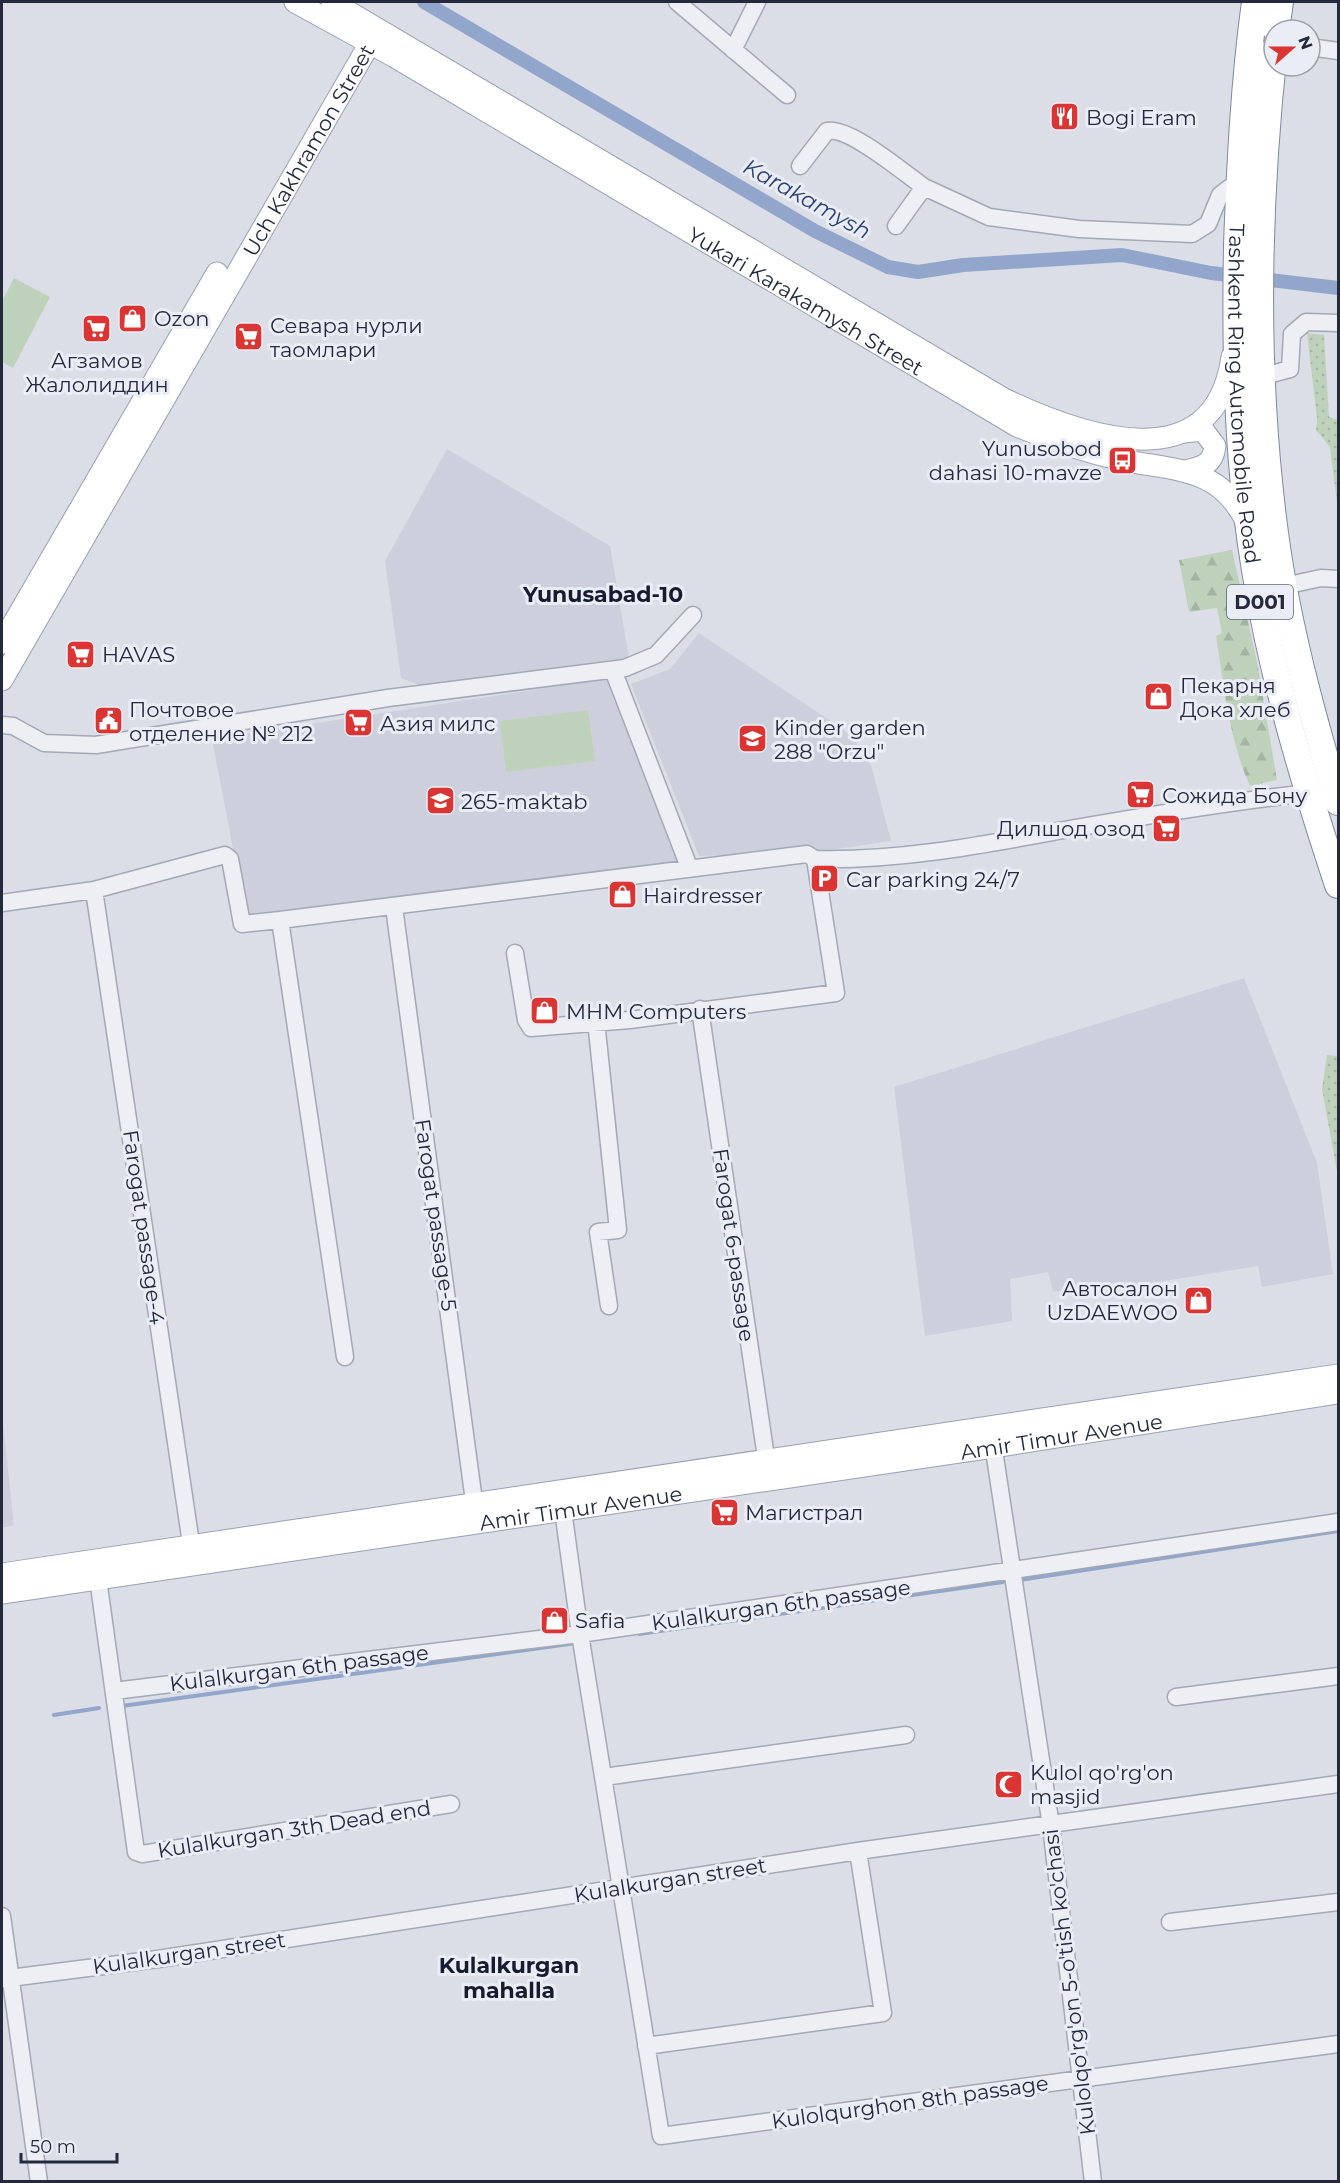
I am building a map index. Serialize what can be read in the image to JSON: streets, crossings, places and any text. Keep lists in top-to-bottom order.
{
  "streets": {
    "highway": ["Tashkent Ring Automobile Road", "D001"],
    "main road": ["Uch Kakhramon Street", "Yukari Karakamysh Street", "Amir Timur Avenue"],
    "street": [
      "Farogat passage-5",
      "Farogat passage-4",
      "Farogat 6-passage",
      "Kulalkurgan 6th passage",
      "Kulalkurgan 3th Dead end",
      "Kulalkurgan street",
      "Kulolqo'rg'on 5-o'tish ko'chasi",
      "Kulolqurghon 8th passage"
    ]
  },
  "crossings": [
    ["Uch Kakhramon Street", "Yukari Karakamysh Street"],
    ["Yukari Karakamysh Street", "Tashkent Ring Automobile Road"],
    ["Farogat passage-5", "Amir Timur Avenue"],
    ["Farogat passage-4", "Amir Timur Avenue"],
    ["Farogat 6-passage", "Amir Timur Avenue"],
    ["Amir Timur Avenue", "Kulolqo'rg'on 5-o'tish ko'chasi"],
    ["Kulalkurgan 6th passage", "Kulalkurgan 3th Dead end"],
    ["Kulalkurgan 6th passage", "Kulolqo'rg'on 5-o'tish ko'chasi"],
    ["Kulalkurgan street", "Kulolqo'rg'on 5-o'tish ko'chasi"],
    ["Kulolqo'rg'on 5-o'tish ko'chasi", "Kulolqurghon 8th passage"]
  ],
  "districts": ["Yunusabad-10", "Kulalkurgan mahalla"],
  "water": ["Karakamysh"],
  "places": {
    "restaurant": ["Bogi Eram"],
    "shop": [
      "Ozon",
      "Пекарня Дока хлеб",
      "Hairdresser",
      "MHM Computers",
      "Автосалон UzDAEWOO",
      "Safia"
    ],
    "supermarket": [
      "Агзамов Жалолиддин",
      "Севара нурли таомлари",
      "HAVAS",
      "Азия милс",
      "Сожида Бону",
      "Дилшод озод",
      "Магистрал"
    ],
    "bus stop": ["Yunusobod dahasi 10-mavze"],
    "public building": ["Почтовое отделение № 212"],
    "school or university": ["Kinder garden 288 \"Orzu\"", "265-maktab"],
    "parking": ["Car parking 24/7"],
    "mosque": ["Kulol qo'rg'on masjid"]
  },
  "scale_bar": "50 m",
  "north": "right"
}
